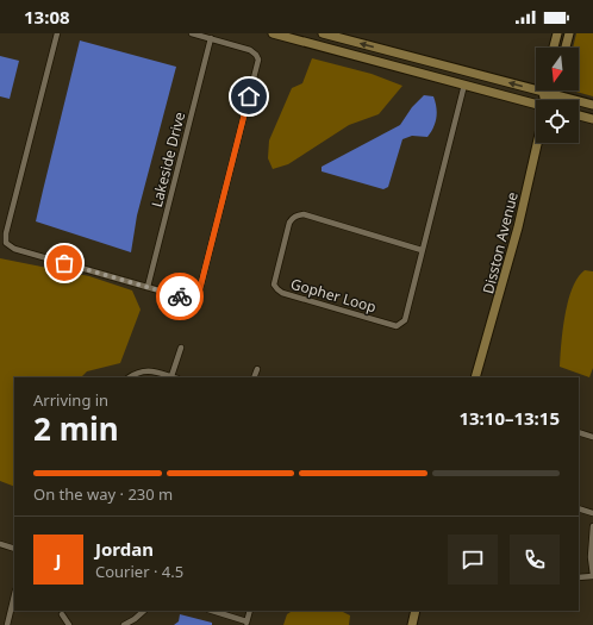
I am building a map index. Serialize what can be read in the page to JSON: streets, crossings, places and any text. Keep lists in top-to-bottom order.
{
  "streets": {
    "main road": ["Disston Avenue"],
    "street": ["Lakeside Drive", "Gopher Loop"]
  },
  "north": "bottom",
  "page": {
    "status": "13:08",
    "heading": ["2 min", "Arriving in", "13:10–13:15"],
    "panel": ["Jordan", "Courier · 4.5"],
    "bar": "On the way · 230 m",
    "round": "J"
  }
}
